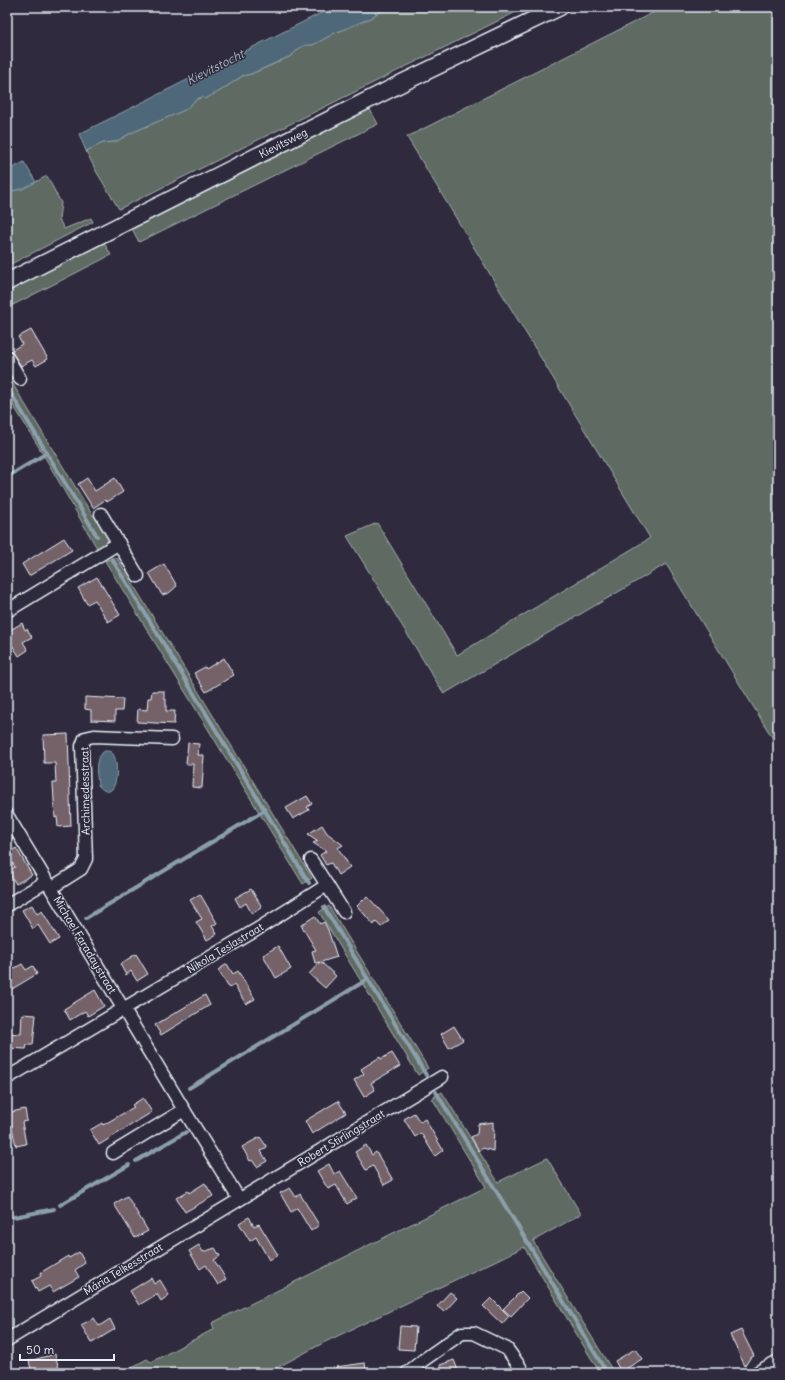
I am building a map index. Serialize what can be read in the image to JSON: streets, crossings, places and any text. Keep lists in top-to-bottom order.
{
  "streets": {
    "street": [
      "Kievitsweg",
      "Archimedesstraat",
      "Michael Faradaystraat",
      "Nikola Teslastraat",
      "Robert Stirlingstraat",
      "Mária Telkesstraat"
    ]
  },
  "crossings": [
    ["Archimedesstraat", "Michael Faradaystraat"],
    ["Michael Faradaystraat", "Nikola Teslastraat"],
    ["Michael Faradaystraat", "Robert Stirlingstraat"],
    ["Michael Faradaystraat", "Mária Telkesstraat"],
    ["Robert Stirlingstraat", "Mária Telkesstraat"]
  ],
  "water": ["Kievitstocht"],
  "scale_bar": "50 m"
}
